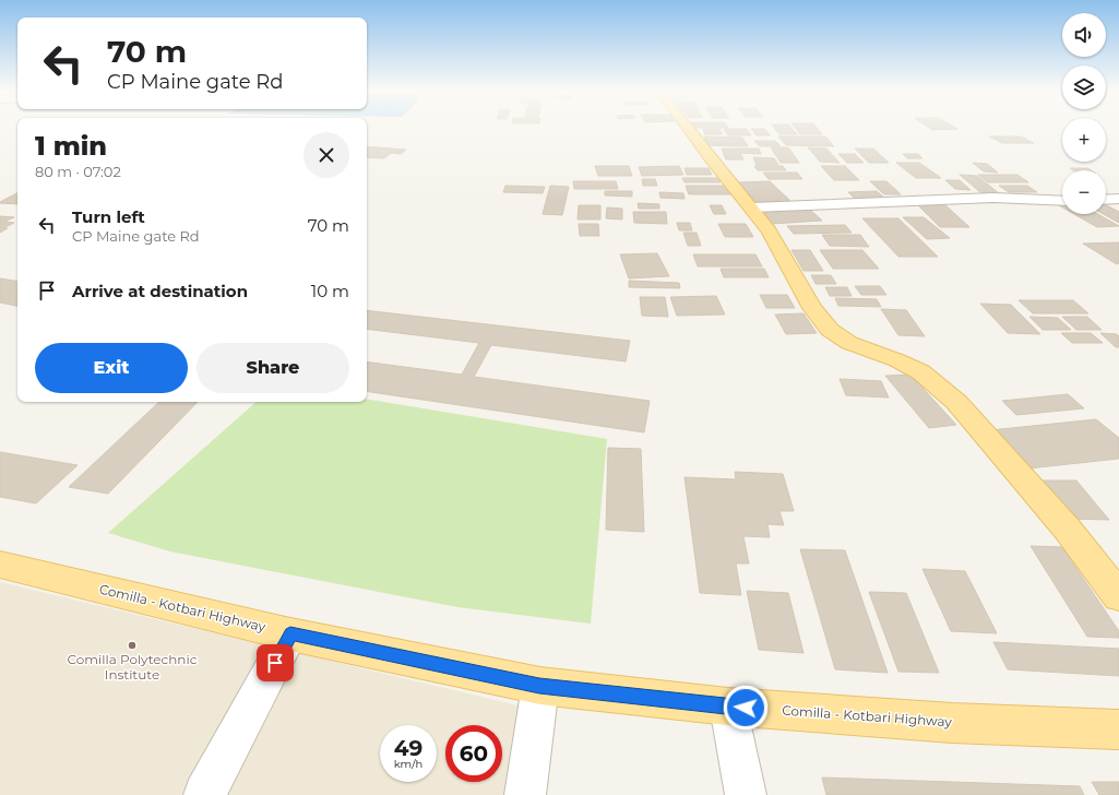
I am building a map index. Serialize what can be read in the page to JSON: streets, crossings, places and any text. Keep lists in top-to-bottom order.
{
  "streets": {
    "main road": ["Comilla - Kotbari Highway"]
  },
  "places": ["Comilla Polytechnic Institute"],
  "page": {
    "map_buttons": ["+", "−"],
    "turn": ["70 m", "CP Maine gate Rd"],
    "heading": ["1 min", "80 m · 07:02"],
    "list": [
      {
        "name": "Turn left",
        "note": "CP Maine gate Rd",
        "value": "70 m"
      },
      {
        "name": "Arrive at destination",
        "value": "10 m"
      }
    ],
    "buttons": ["Exit", "Share"],
    "speed": "49 km/h",
    "limit": "60"
  }
}
